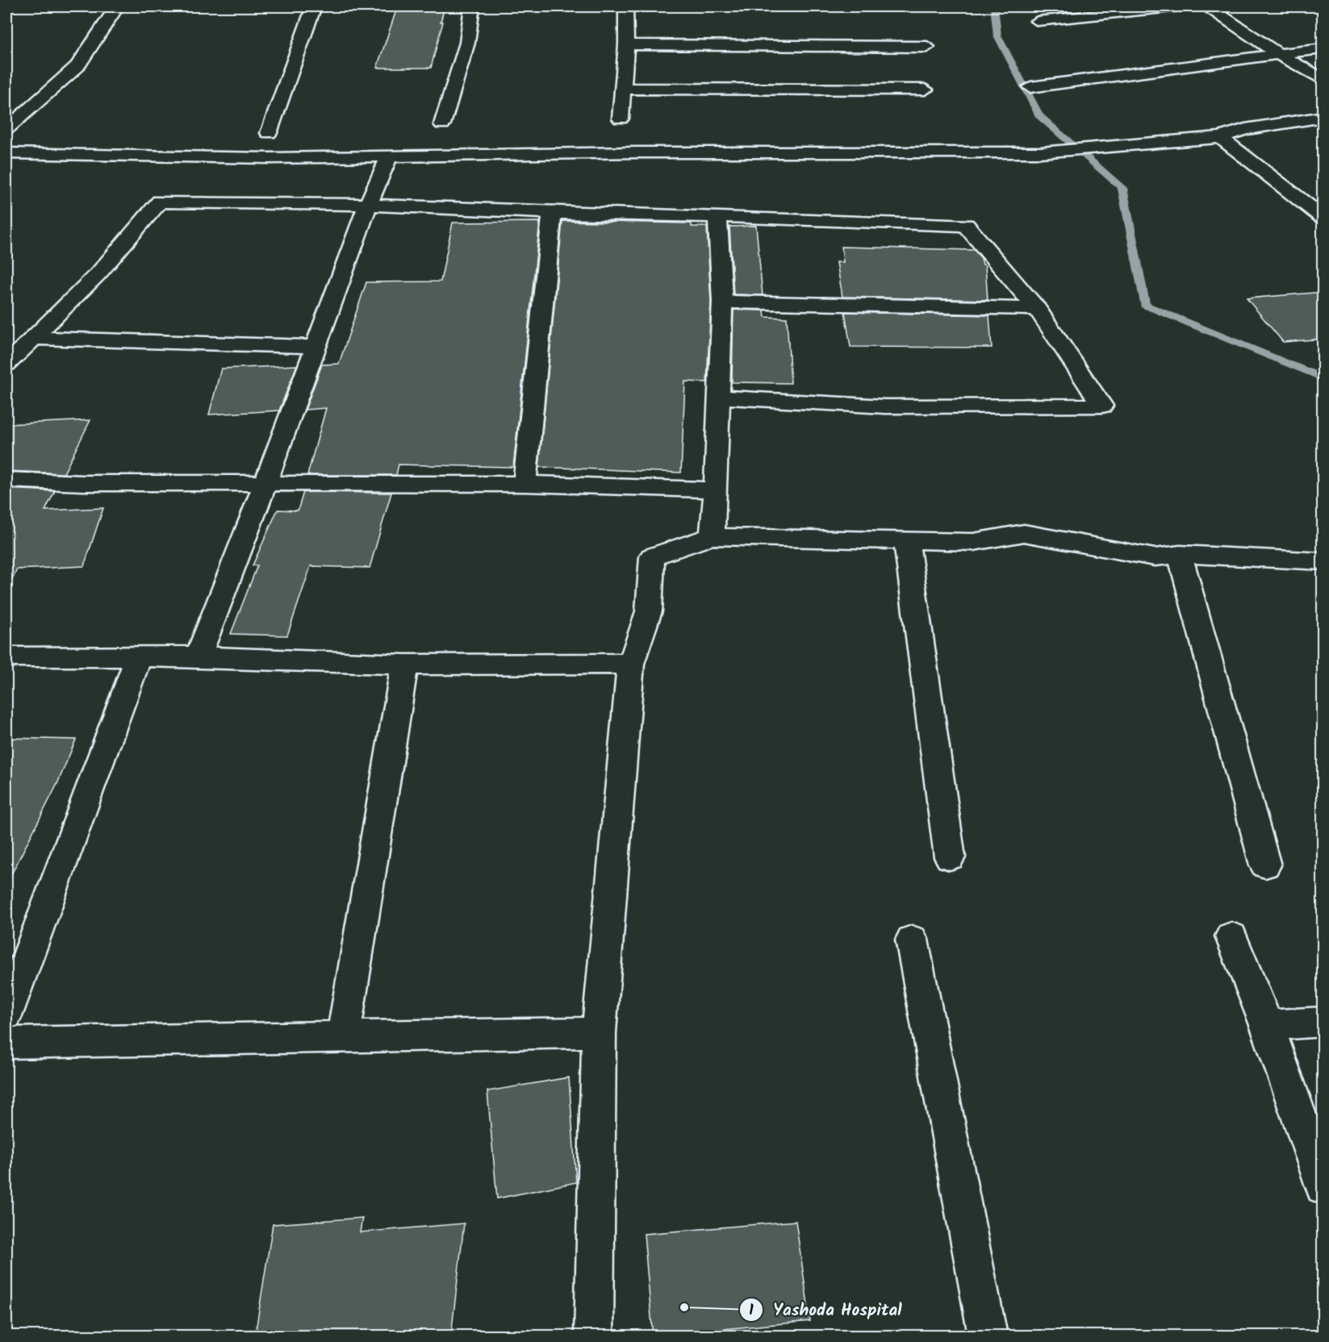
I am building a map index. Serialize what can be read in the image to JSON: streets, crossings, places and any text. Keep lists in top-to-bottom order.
{
  "places": ["Yashoda Hospital"]
}
